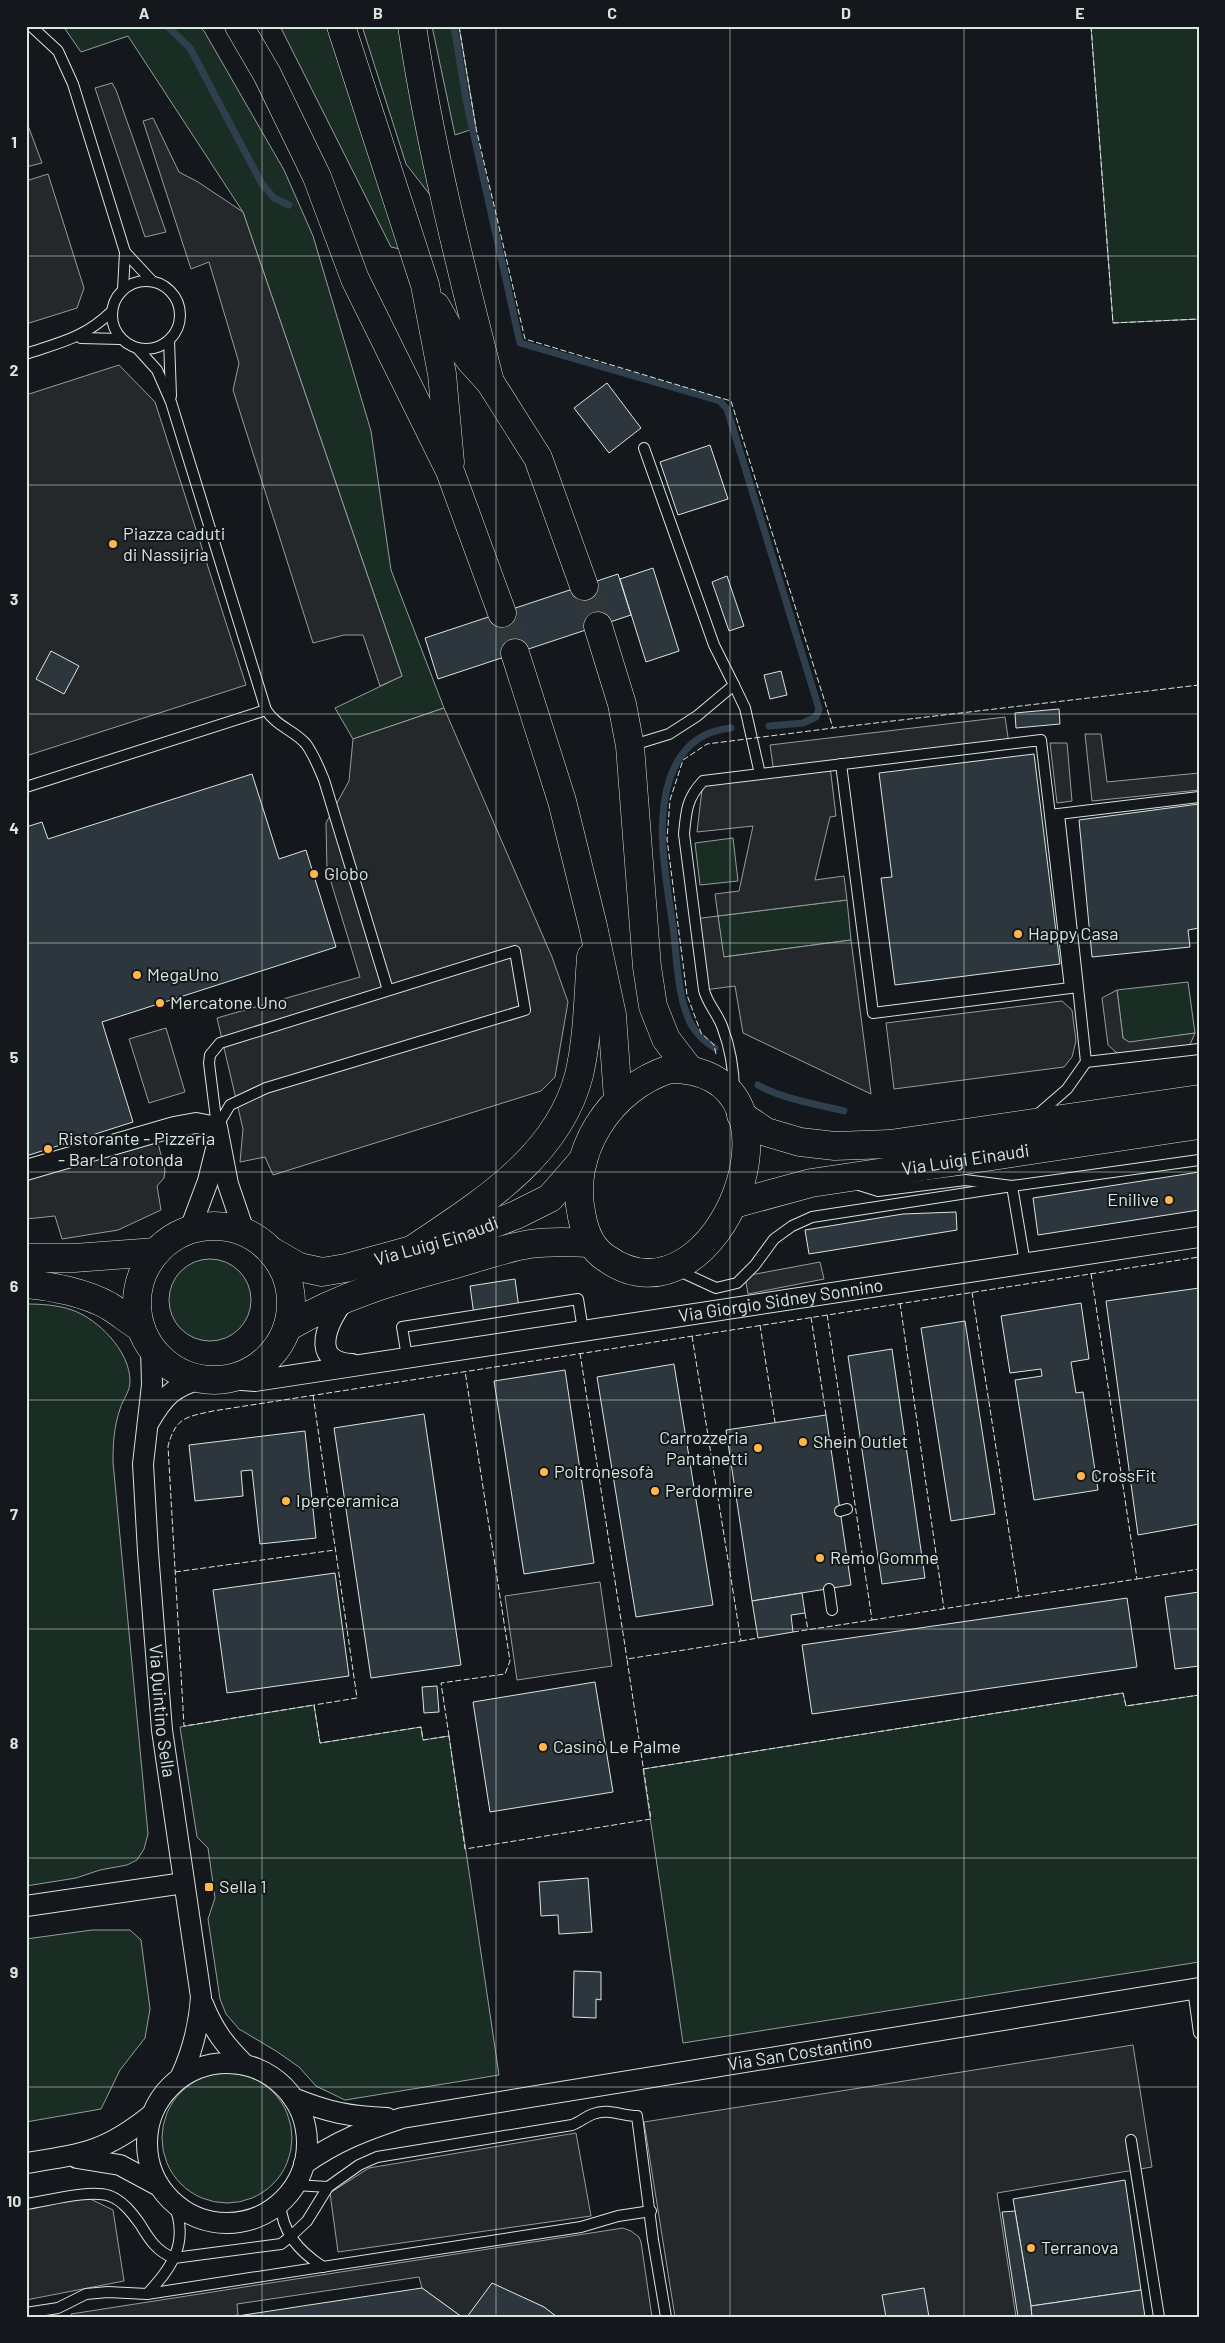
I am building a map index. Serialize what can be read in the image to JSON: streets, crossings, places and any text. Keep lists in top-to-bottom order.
{
  "streets": {
    "main road": ["Via Luigi Einaudi"],
    "street": ["Via Giorgio Sidney Sonnino", "Via Quintino Sella", "Via San Costantino"]
  },
  "crossings": [
    ["Via Luigi Einaudi", "Via Giorgio Sidney Sonnino"],
    ["Via Luigi Einaudi", "Via Quintino Sella"],
    ["Via Giorgio Sidney Sonnino", "Via Quintino Sella"],
    ["Via Quintino Sella", "Via San Costantino"]
  ],
  "places": {
    "other": [
      "Piazza caduti di Nassijria",
      "Globo",
      "Happy Casa",
      "MegaUno",
      "Mercatone Uno",
      "Ristorante - Pizzeria - Bar La rotonda",
      "Enilive",
      "Shein Outlet",
      "Carrozzeria Pantanetti",
      "Poltronesofà",
      "CrossFit",
      "Perdormire",
      "Iperceramica",
      "Remo Gomme",
      "Casinò Le Palme",
      "Terranova"
    ],
    "transit": ["Sella 1"]
  },
  "grid": {
    "columns": [
      "A",
      "B",
      "C",
      "D",
      "E"
    ],
    "rows": [
      "1",
      "2",
      "3",
      "4",
      "5",
      "6",
      "7",
      "8",
      "9",
      "10"
    ]
  }
}
